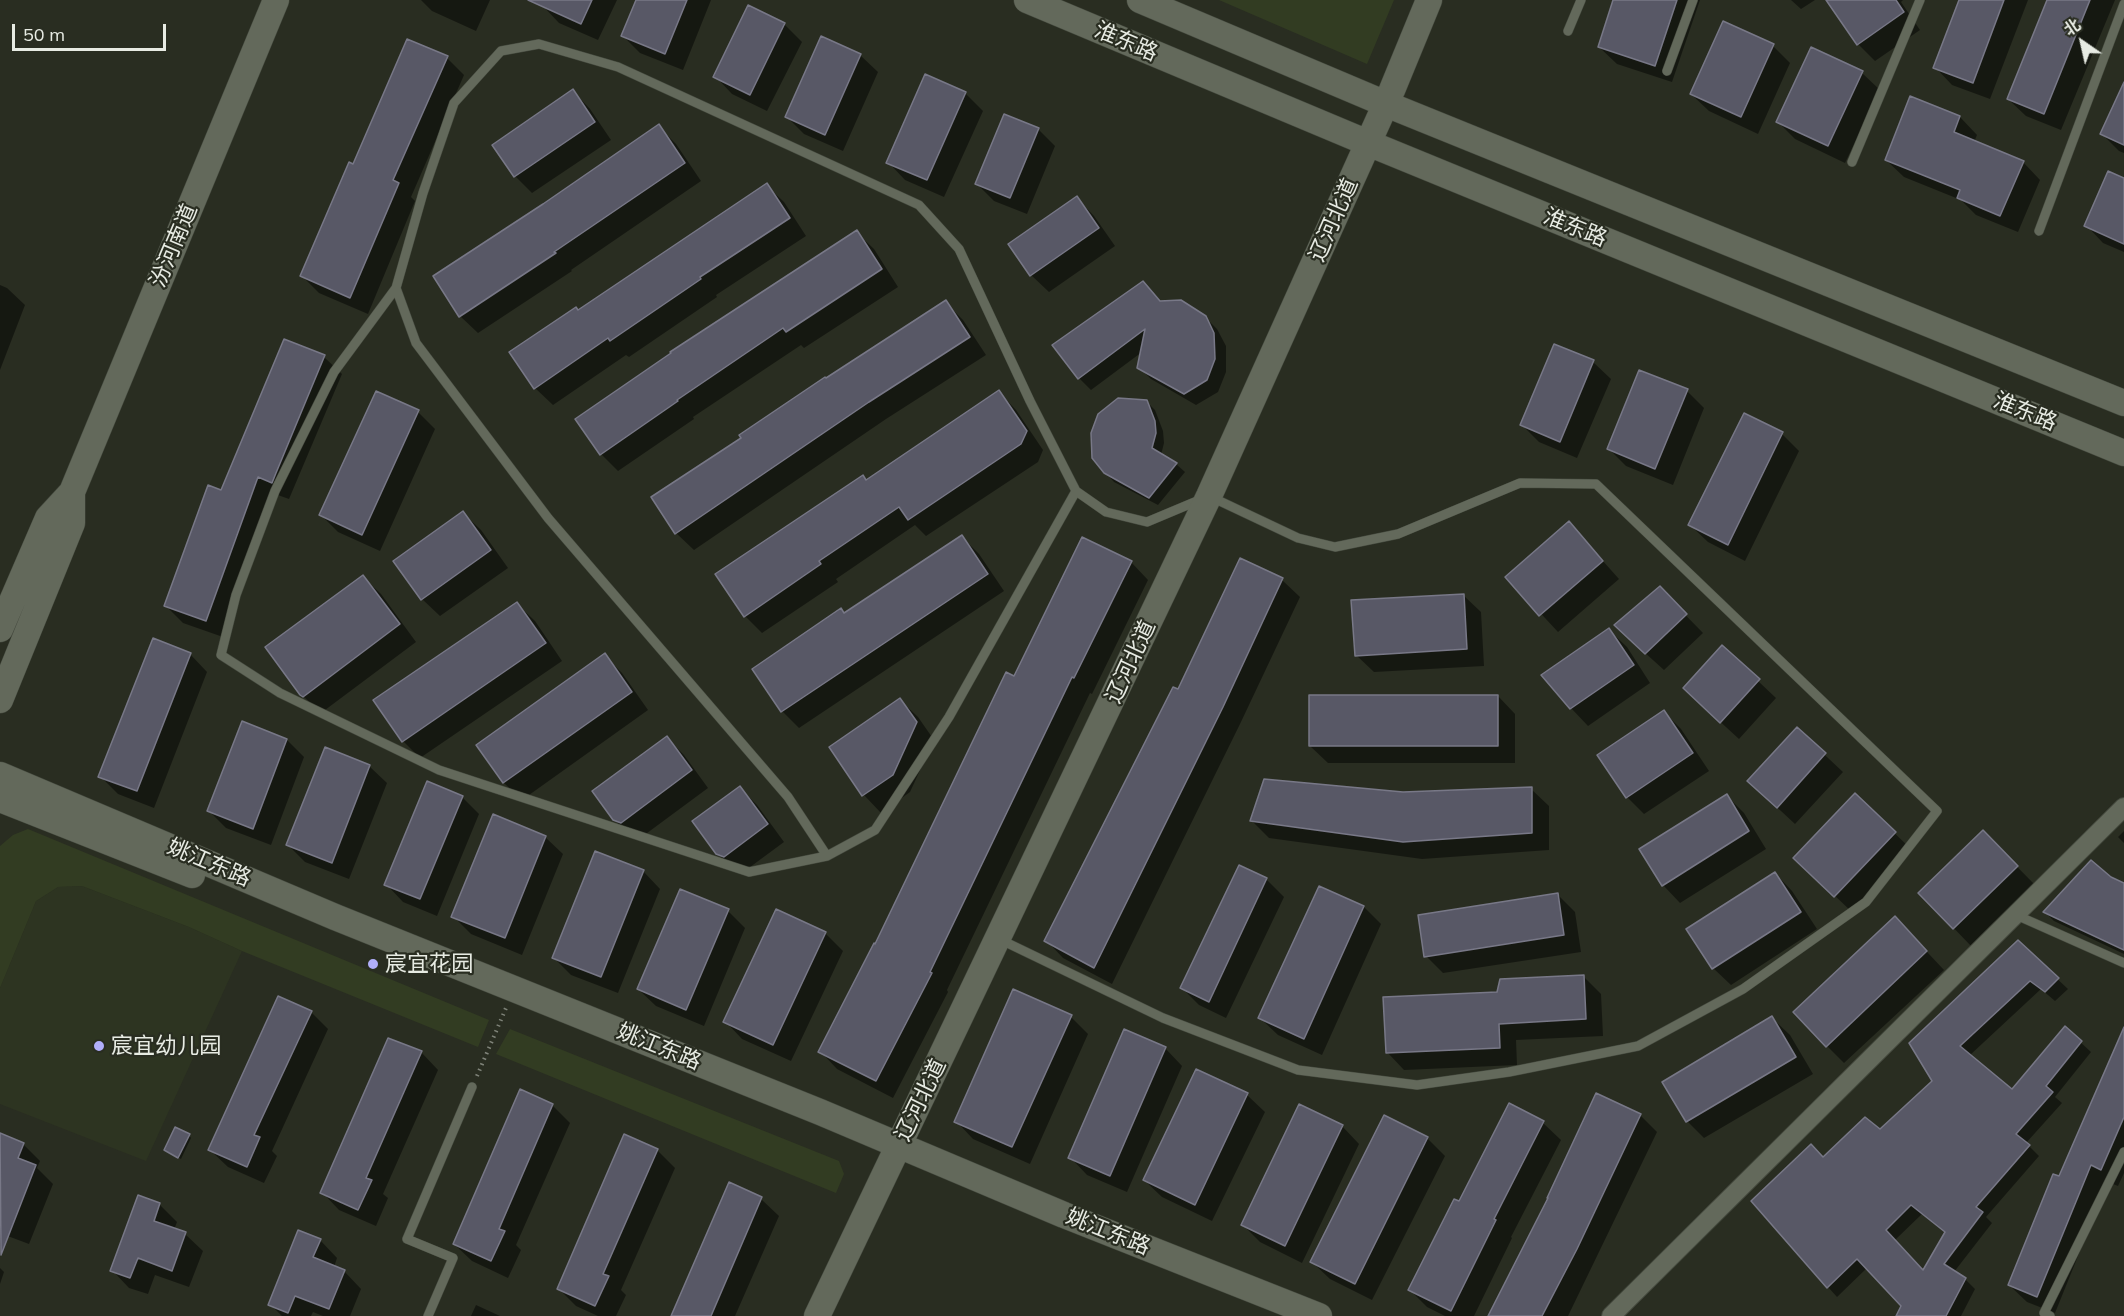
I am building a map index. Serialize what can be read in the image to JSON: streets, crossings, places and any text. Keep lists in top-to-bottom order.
{
  "streets": {
    "street": [
      "淮东路",
      "辽河北道",
      "汾河南道",
      "姚江东路"
    ]
  },
  "crossings": [
    ["淮东路", "辽河北道"],
    ["辽河北道", "姚江东路"]
  ],
  "places": ["宸宜花园", "宸宜幼儿园"],
  "scale_bar": "50 m",
  "north": "top left"
}
